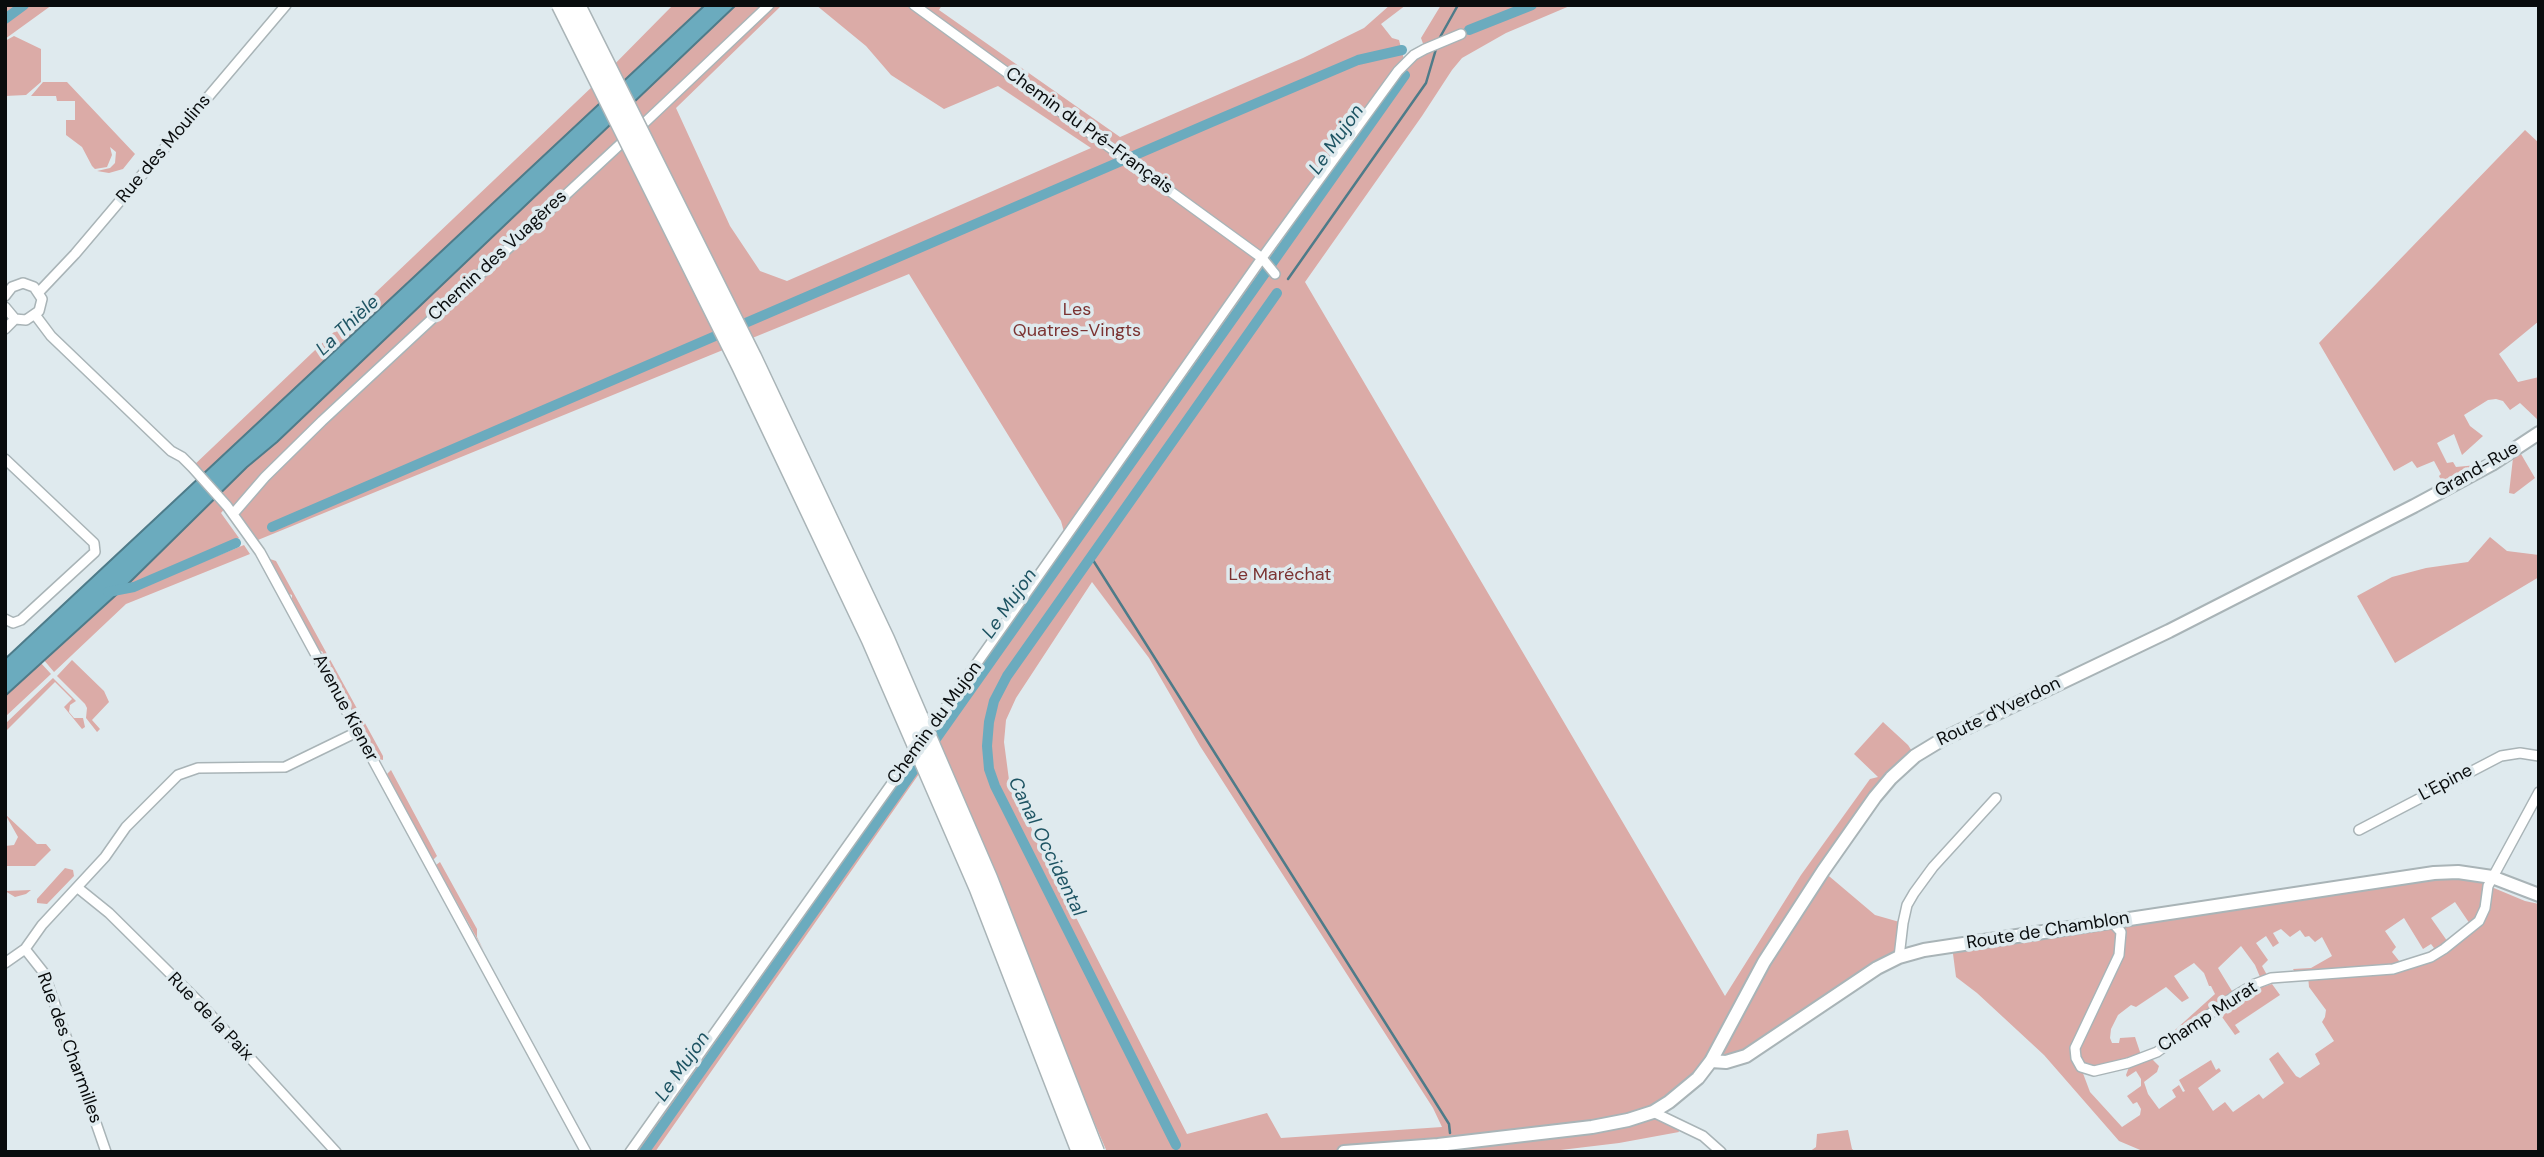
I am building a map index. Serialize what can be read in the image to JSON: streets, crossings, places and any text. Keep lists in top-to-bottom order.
{
  "streets": {
    "main road": ["Grand-Rue", "Route d'Yverdon", "Route de Chamblon"],
    "street": [
      "Chemin du Pré-Français",
      "Rue des Moulins",
      "Chemin des Vuagères",
      "Avenue Kiener",
      "Chemin du Mujon",
      "L'Epine",
      "Rue de la Paix",
      "Champ Murat",
      "Rue des Charmilles"
    ]
  },
  "crossings": [
    ["Chemin du Pré-Français", "Chemin du Mujon"],
    ["Chemin des Vuagères", "Avenue Kiener"],
    ["Grand-Rue", "Route d'Yverdon"],
    ["Route d'Yverdon", "Route de Chamblon"],
    ["Route de Chamblon", "Champ Murat"]
  ],
  "water": ["Le Mujon", "La Thièle", "Canal Occidental"],
  "parks": ["Les Quatres-Vingts", "Le Maréchat"]
}
